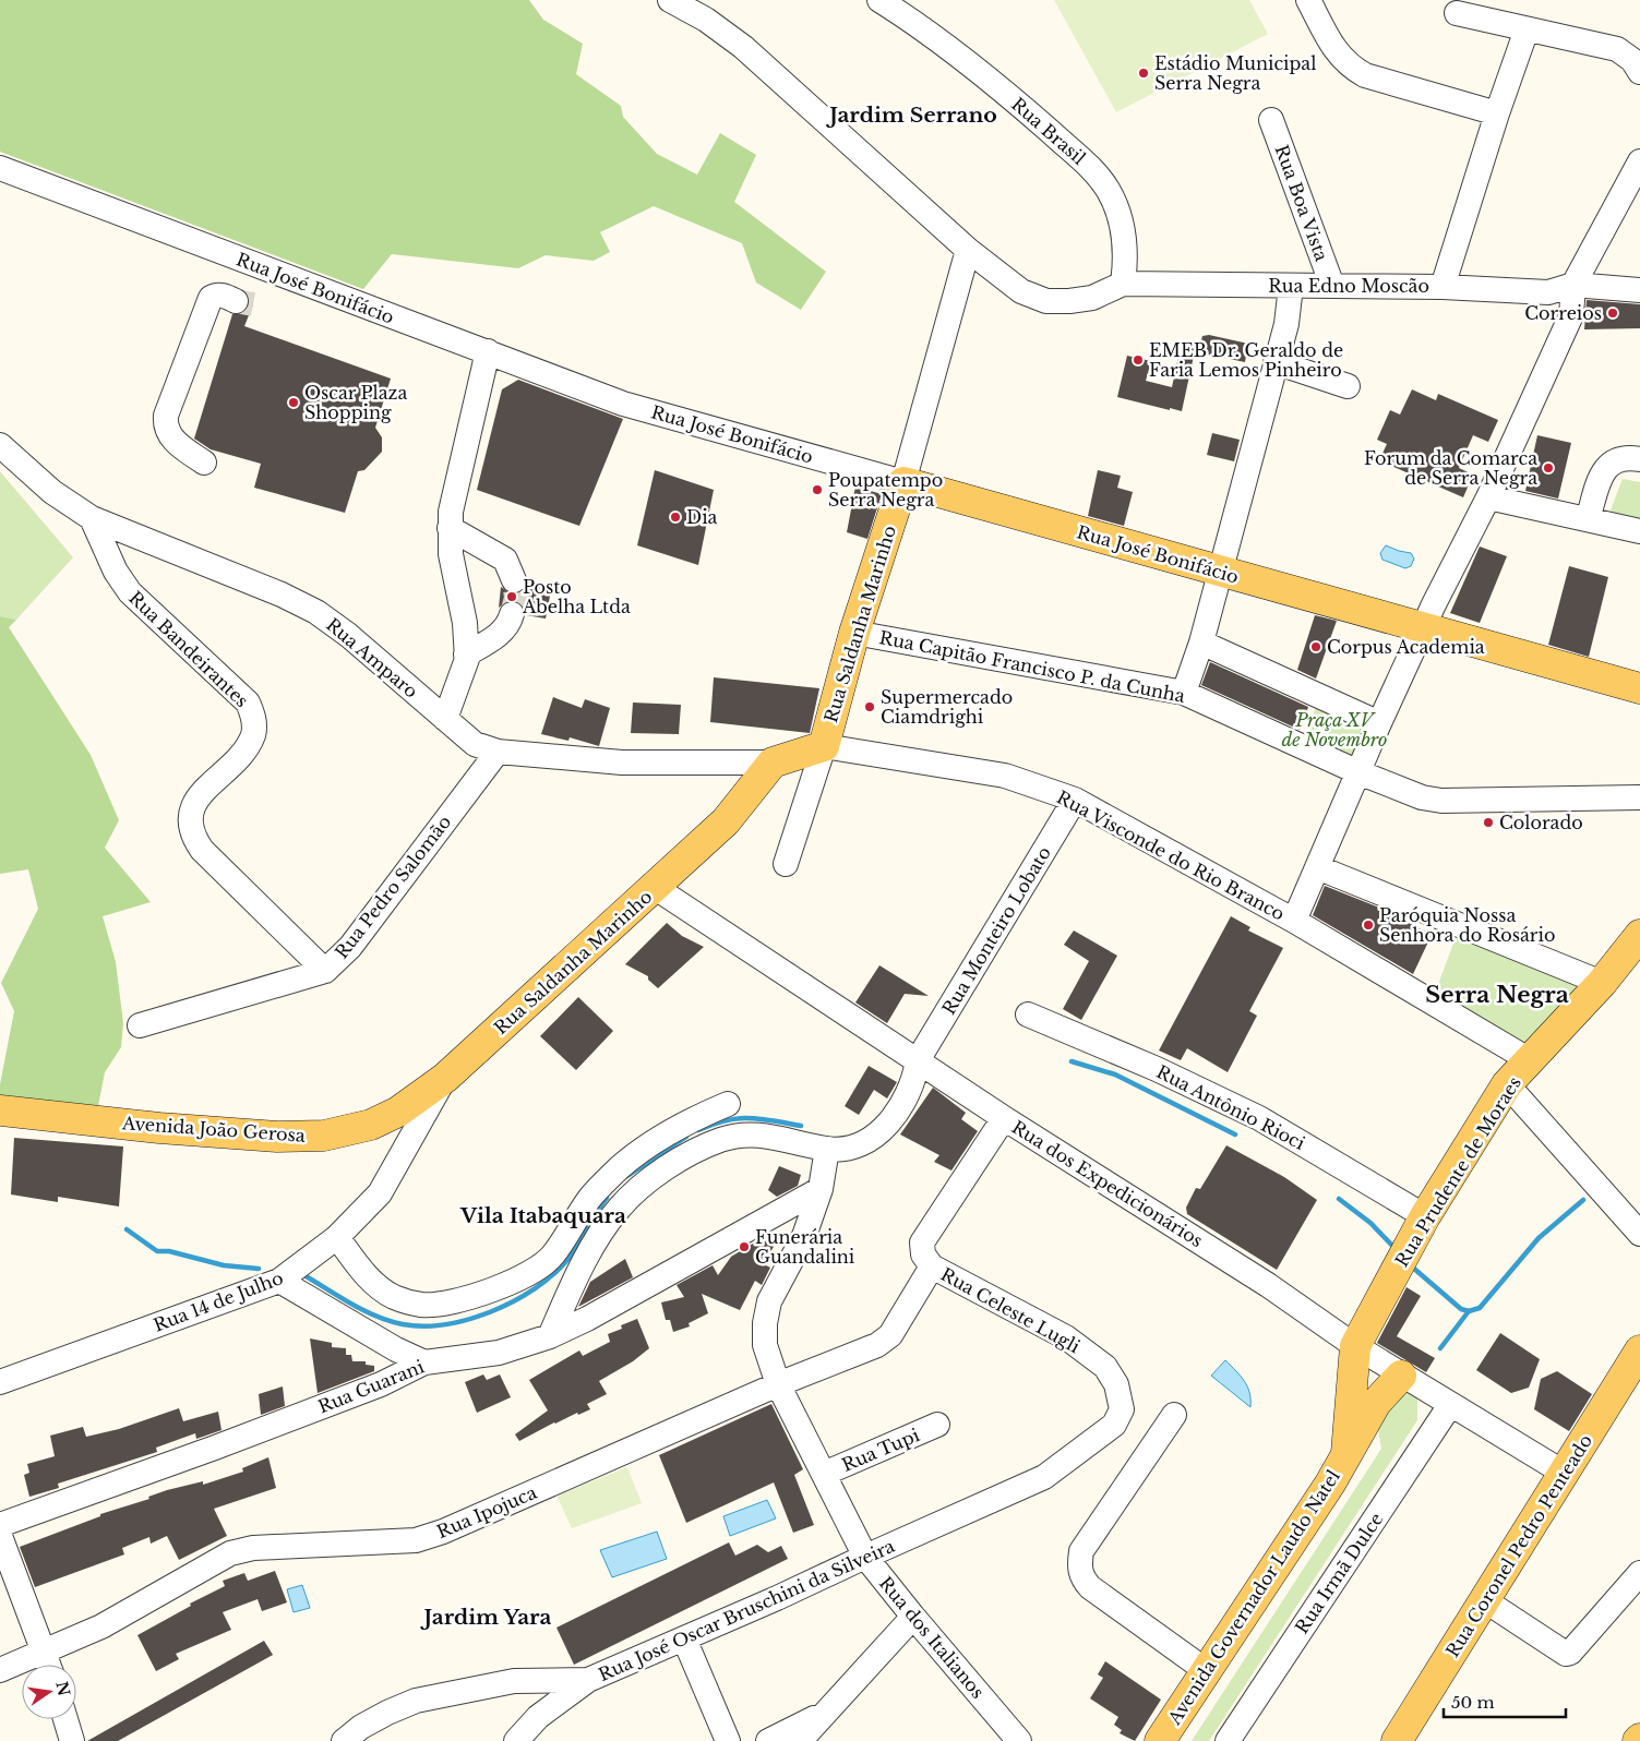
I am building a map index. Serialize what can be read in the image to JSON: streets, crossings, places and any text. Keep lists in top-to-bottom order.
{
  "streets": {
    "main road": [
      "Rua José Bonifácio",
      "Rua Saldanha Marinho",
      "Avenida João Gerosa",
      "Rua Prudente de Moraes",
      "Rua Coronel Pedro Penteado",
      "Avenida Governador Laudo Natel"
    ],
    "street": [
      "Rua Brasil",
      "Rua Boa Vista",
      "Rua Edno Moscão",
      "Rua Bandeirantes",
      "Rua Amparo",
      "Rua Capitão Francisco P. da Cunha",
      "Rua Visconde do Rio Branco",
      "Rua Pedro Salomão",
      "Rua Monteiro Lobato",
      "Rua Antônio Rioci",
      "Rua dos Expedicionários",
      "Rua 14 de Julho",
      "Rua Celeste Lugli",
      "Rua Guarani",
      "Rua Tupi",
      "Rua Ipojuca",
      "Rua Irmã Dulce",
      "Rua José Oscar Bruschini da Silveira",
      "Rua dos Italianos"
    ]
  },
  "crossings": [
    ["Rua Brasil", "Rua Edno Moscão"],
    ["Rua Boa Vista", "Rua Edno Moscão"],
    ["Rua José Bonifácio", "Rua Saldanha Marinho"],
    ["Rua Saldanha Marinho", "Rua Amparo"],
    ["Rua Saldanha Marinho", "Rua Capitão Francisco P. da Cunha"],
    ["Rua Saldanha Marinho", "Rua Visconde do Rio Branco"],
    ["Rua Saldanha Marinho", "Avenida João Gerosa"],
    ["Rua Saldanha Marinho", "Rua dos Expedicionários"],
    ["Rua Saldanha Marinho", "Rua 14 de Julho"],
    ["Rua Bandeirantes", "Rua Amparo"],
    ["Rua Bandeirantes", "Rua Pedro Salomão"],
    ["Rua Amparo", "Rua Pedro Salomão"],
    ["Rua Visconde do Rio Branco", "Rua Monteiro Lobato"],
    ["Rua Visconde do Rio Branco", "Rua Prudente de Moraes"],
    ["Rua Monteiro Lobato", "Rua dos Expedicionários"],
    ["Rua Monteiro Lobato", "Rua dos Italianos"],
    ["Rua Antônio Rioci", "Rua Prudente de Moraes"],
    ["Avenida João Gerosa", "Rua 14 de Julho"],
    ["Rua Prudente de Moraes", "Rua dos Expedicionários"],
    ["Rua Prudente de Moraes", "Avenida Governador Laudo Natel"],
    ["Rua dos Expedicionários", "Rua Coronel Pedro Penteado"],
    ["Rua dos Expedicionários", "Rua Irmã Dulce"],
    ["Rua dos Expedicionários", "Avenida Governador Laudo Natel"],
    ["Rua Celeste Lugli", "Rua Ipojuca"],
    ["Rua Celeste Lugli", "Rua José Oscar Bruschini da Silveira"],
    ["Rua Guarani", "Rua dos Italianos"],
    ["Rua Tupi", "Rua dos Italianos"],
    ["Rua Ipojuca", "Rua dos Italianos"],
    ["Rua José Oscar Bruschini da Silveira", "Rua dos Italianos"]
  ],
  "districts": [
    "Jardim Serrano",
    "Serra Negra",
    "Vila Itabaquara",
    "Jardim Yara"
  ],
  "parks": ["Praça XV de Novembro"],
  "places": [
    "Estádio Municipal Serra Negra",
    "Correios",
    "EMEB Dr. Geraldo de Faria Lemos Pinheiro",
    "Oscar Plaza Shopping",
    "Forum da Comarca de Serra Negra",
    "Poupatempo Serra Negra",
    "Dia",
    "Posto Abelha Ltda",
    "Corpus Academia",
    "Supermercado Ciamdrighi",
    "Colorado",
    "Paróquia Nossa Senhora do Rosário",
    "Funerária Guandalini"
  ],
  "scale_bar": "50 m",
  "north": "right"
}
